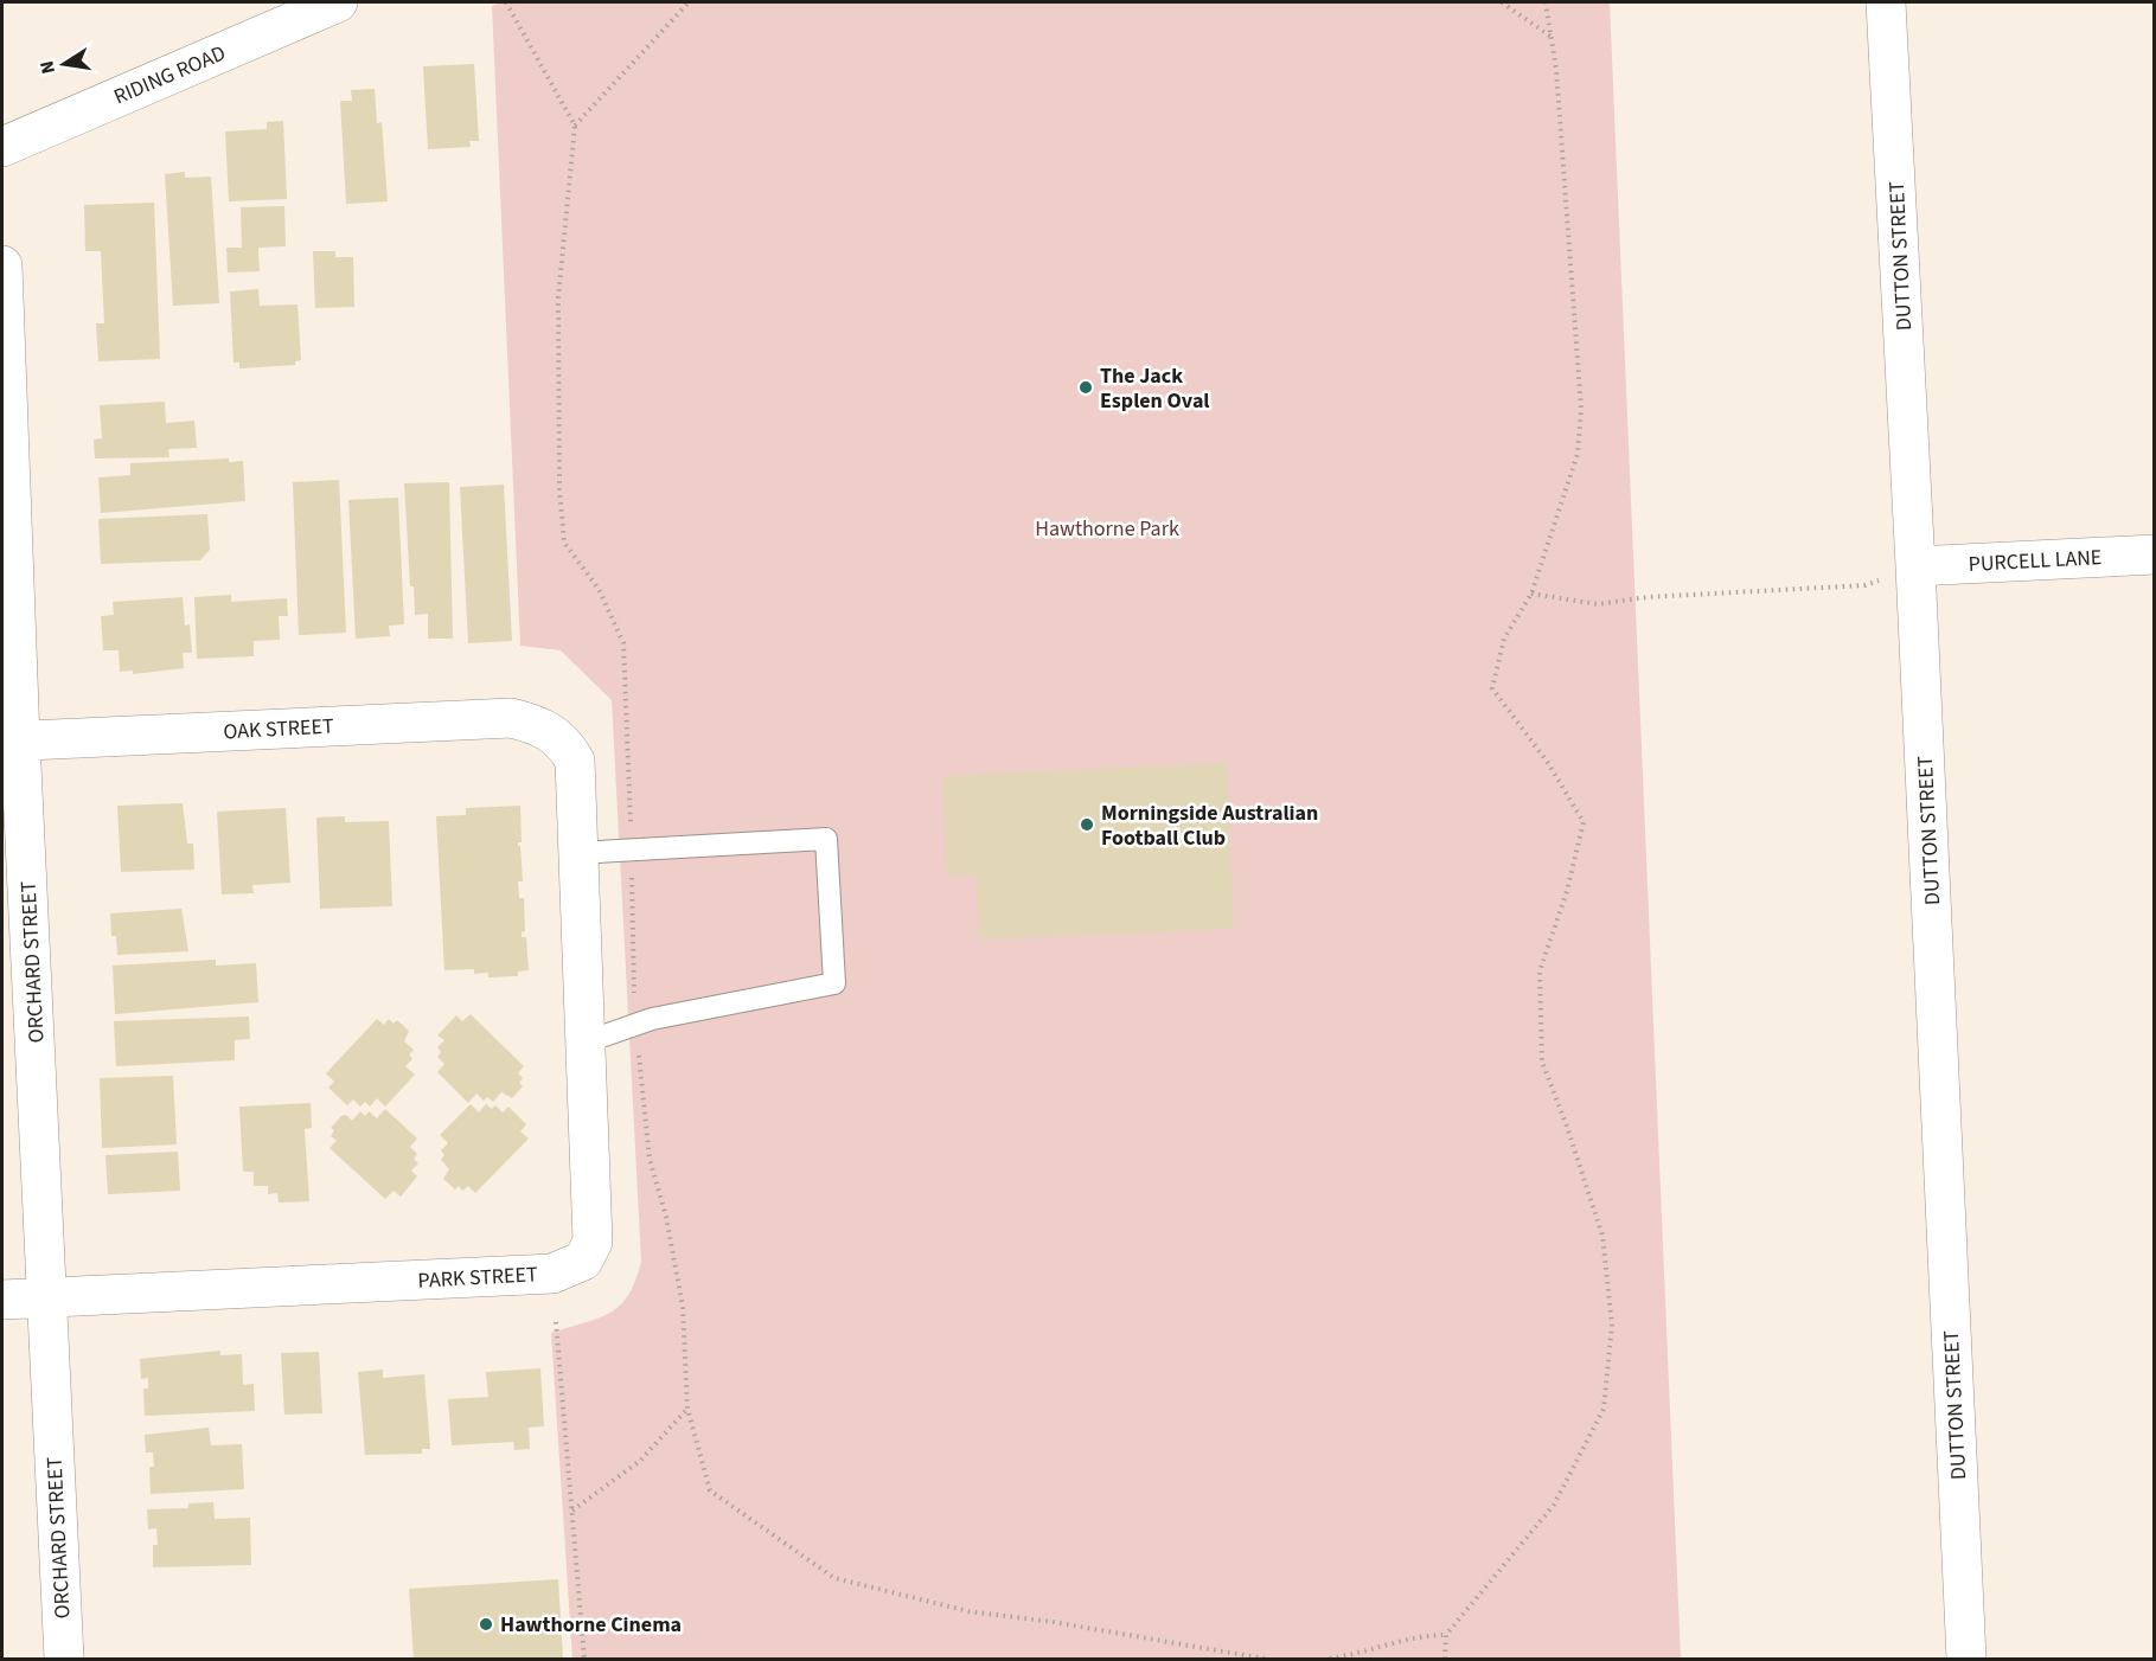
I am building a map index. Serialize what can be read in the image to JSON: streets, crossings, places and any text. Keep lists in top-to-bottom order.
{
  "streets": {
    "street": [
      "RIDING ROAD",
      "DUTTON STREET",
      "PURCELL LANE",
      "OAK STREET",
      "ORCHARD STREET",
      "PARK STREET"
    ]
  },
  "crossings": [
    ["DUTTON STREET", "PURCELL LANE"],
    ["OAK STREET", "ORCHARD STREET"],
    ["OAK STREET", "PARK STREET"],
    ["ORCHARD STREET", "PARK STREET"]
  ],
  "parks": ["Hawthorne Park"],
  "places": ["The Jack Esplen Oval", "Morningside Australian Football Club", "Hawthorne Cinema"],
  "north": "left"
}
